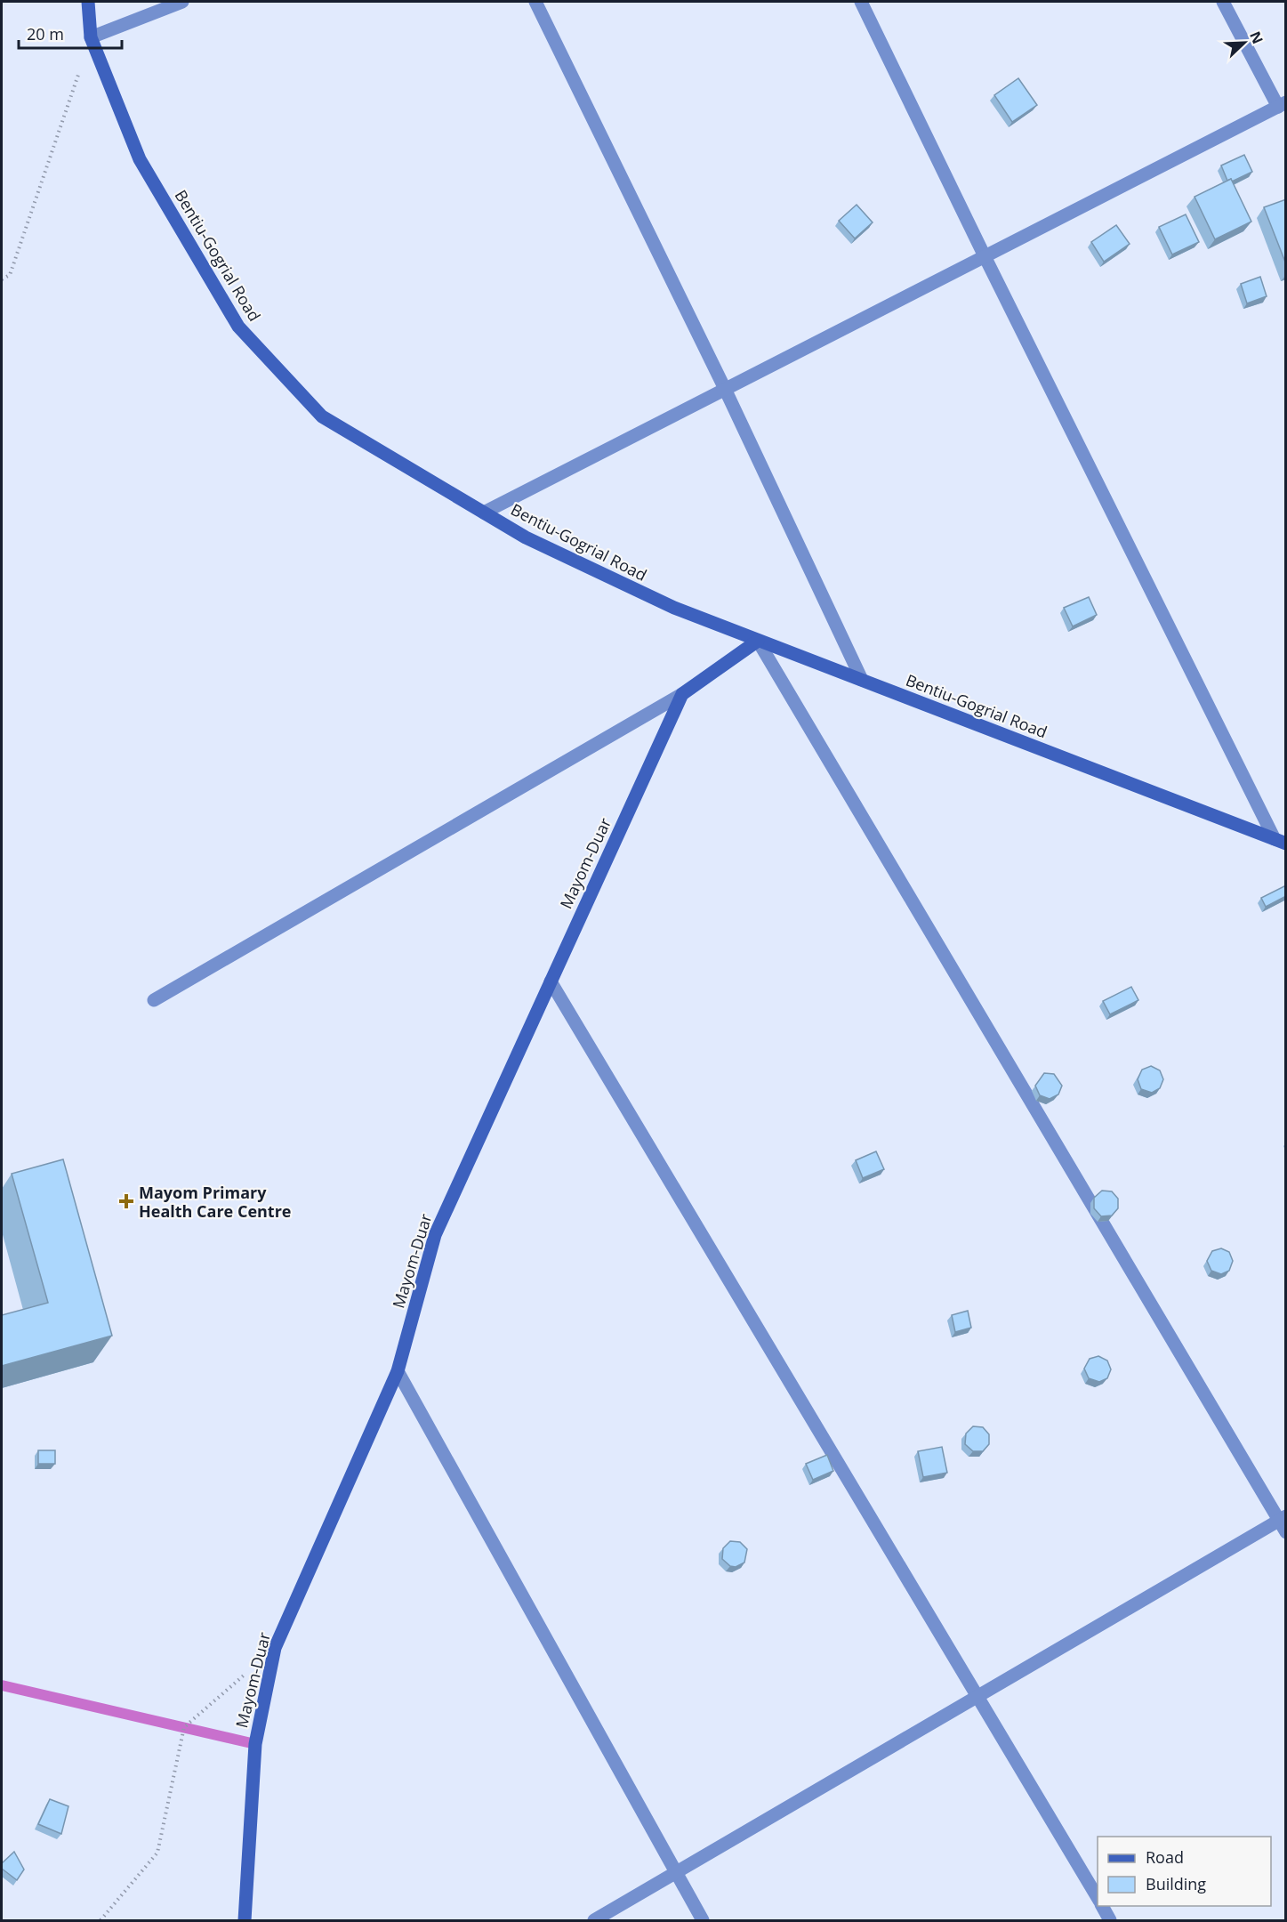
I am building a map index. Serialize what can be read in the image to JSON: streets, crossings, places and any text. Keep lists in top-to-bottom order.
{
  "streets": {
    "main road": ["Bentiu-Gogrial Road", "Mayom-Duar"]
  },
  "places": {
    "health": ["Mayom Primary Health Care Centre"]
  },
  "legend": ["Road", "Building"],
  "scale_bar": "20 m",
  "north": "top right"
}
